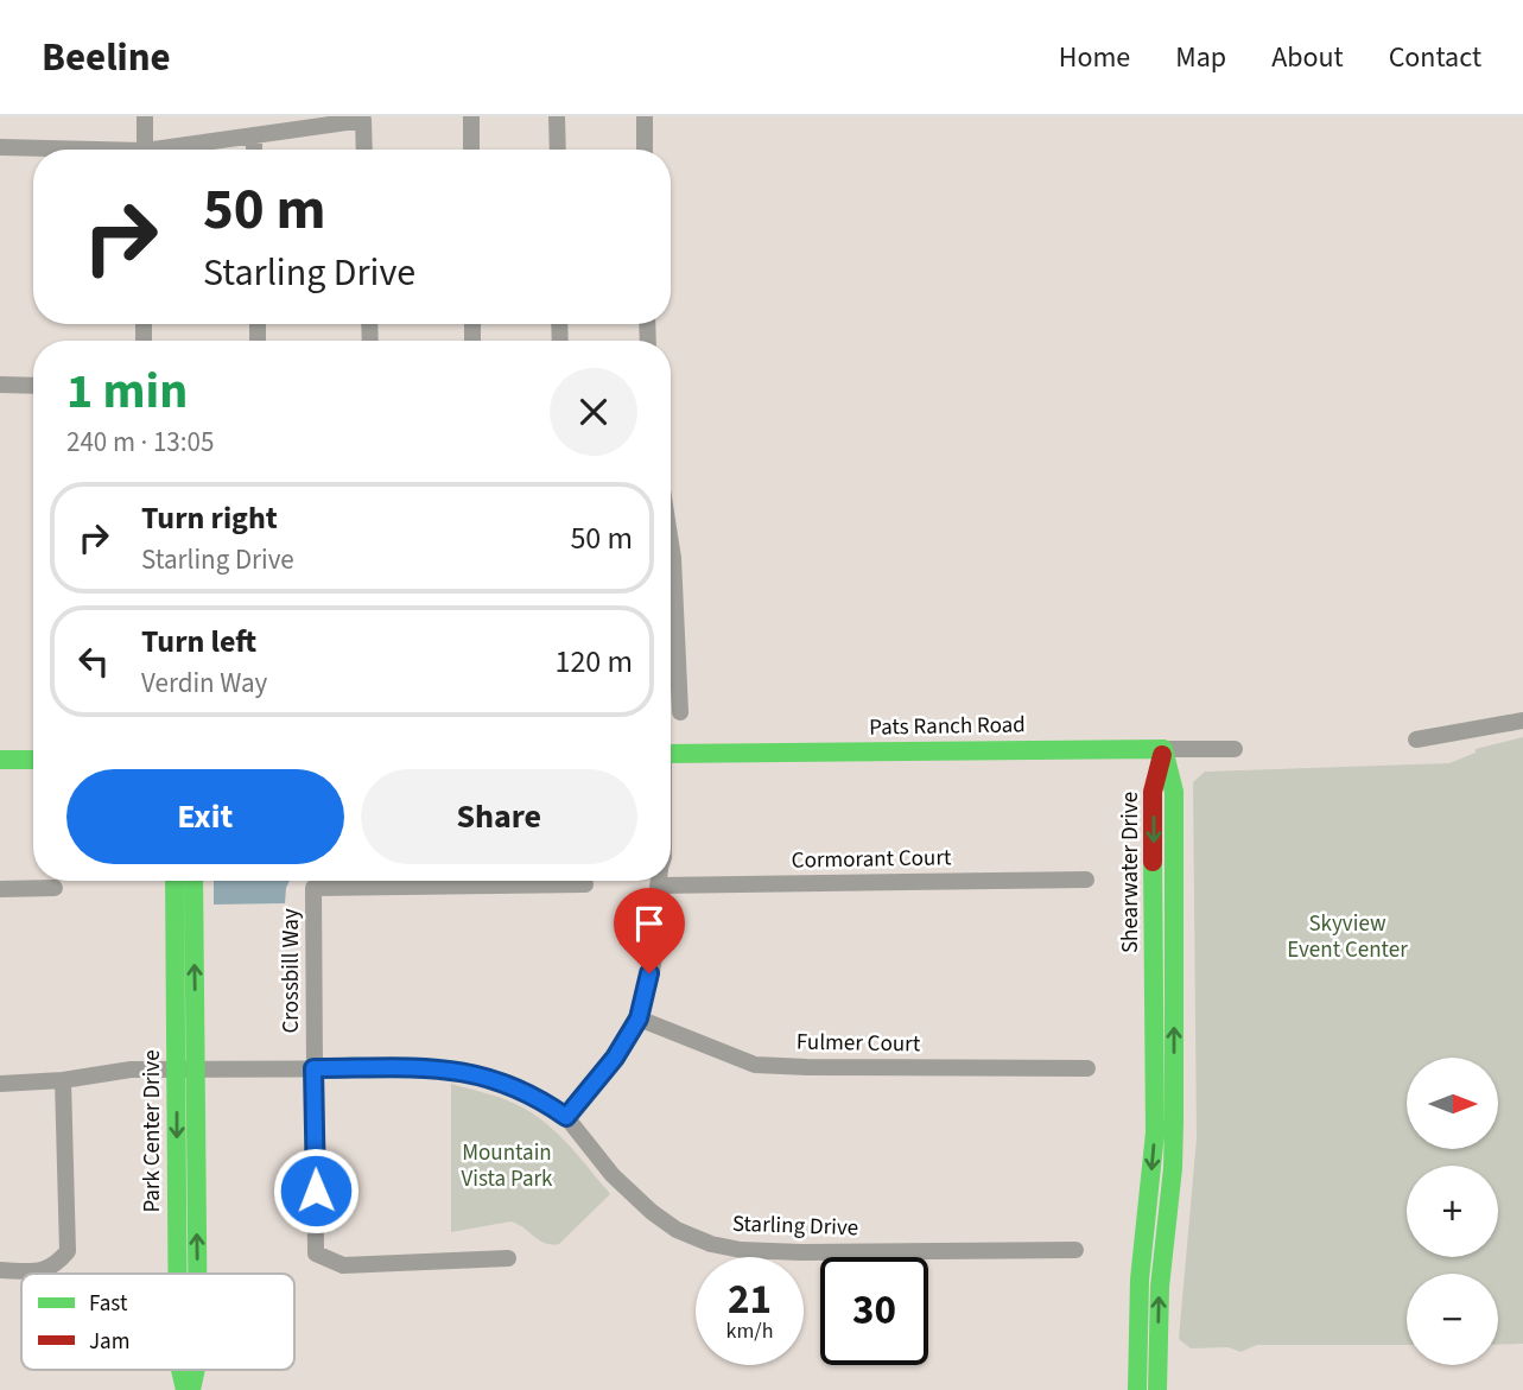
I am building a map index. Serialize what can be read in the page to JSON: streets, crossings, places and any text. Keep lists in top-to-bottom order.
{
  "streets": {
    "street": [
      "Pats Ranch Road",
      "Cormorant Court",
      "Shearwater Drive",
      "Crossbill Way",
      "Fulmer Court",
      "Park Center Drive",
      "Starling Drive"
    ]
  },
  "crossings": [
    ["Pats Ranch Road", "Shearwater Drive"],
    ["Crossbill Way", "Starling Drive"],
    ["Park Center Drive", "Starling Drive"]
  ],
  "parks": ["Skyview Event Center", "Mountain Vista Park"],
  "legend": ["Fast", "Jam"],
  "north": "right",
  "page": {
    "header": "Beeline",
    "nav": [
      "Home",
      "Map",
      "About",
      "Contact"
    ],
    "turn": ["50 m", "Starling Drive"],
    "heading": ["1 min", "240 m · 13:05"],
    "list": [
      {
        "name": "Turn right",
        "note": "Starling Drive",
        "value": "50 m"
      },
      {
        "name": "Turn left",
        "note": "Verdin Way",
        "value": "120 m"
      }
    ],
    "buttons": ["Exit", "Share"],
    "map_buttons": ["+", "−"],
    "speed": "21 km/h",
    "limit": "30"
  }
}
